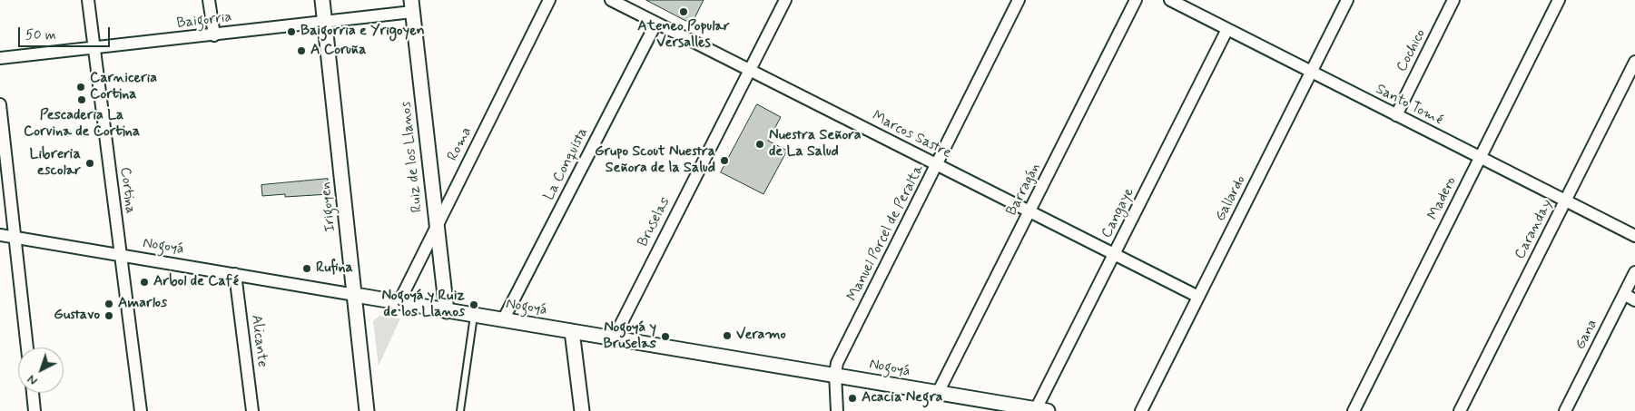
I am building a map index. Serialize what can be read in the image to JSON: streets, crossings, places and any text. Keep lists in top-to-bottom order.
{
  "streets": {
    "street": [
      "Baigorria",
      "Cochico",
      "Santo Tomé",
      "Marcos Sastre",
      "Roma",
      "Ruiz de los Llanos",
      "La Conquista",
      "Barragán",
      "Cortina",
      "Gallardo",
      "Madero",
      "Irigoyen",
      "Cangaye",
      "Bruselas",
      "Caranday",
      "Manuel Porcel de Peralta",
      "Nogoyá",
      "Gana",
      "Alicante"
    ]
  },
  "crossings": [
    ["Baigorria", "Ruiz de los Llanos"],
    ["Baigorria", "Cortina"],
    ["Baigorria", "Irigoyen"],
    ["Cochico", "Santo Tomé"],
    ["Santo Tomé", "Gallardo"],
    ["Santo Tomé", "Madero"],
    ["Santo Tomé", "Cangaye"],
    ["Santo Tomé", "Caranday"],
    ["Marcos Sastre", "La Conquista"],
    ["Marcos Sastre", "Barragán"],
    ["Marcos Sastre", "Gallardo"],
    ["Marcos Sastre", "Cangaye"],
    ["Marcos Sastre", "Bruselas"],
    ["Marcos Sastre", "Manuel Porcel de Peralta"],
    ["Roma", "Ruiz de los Llanos"],
    ["Roma", "Nogoyá"],
    ["Ruiz de los Llanos", "Nogoyá"],
    ["La Conquista", "Nogoyá"],
    ["Barragán", "Nogoyá"],
    ["Cortina", "Nogoyá"],
    ["Irigoyen", "Nogoyá"],
    ["Cangaye", "Nogoyá"],
    ["Bruselas", "Nogoyá"],
    ["Manuel Porcel de Peralta", "Nogoyá"],
    ["Nogoyá", "Alicante"]
  ],
  "places": [
    "Ateneo Popular Versalles",
    "Baigorria e Yrigoyen",
    "A Coruña",
    "Carniceria Cortina",
    "Pescaderia La Corvina de Cortina",
    "Nuestra Señora de La Salud",
    "Grupo Scout Nuestra Señora de la Salud",
    "Libreria escolar",
    "Rufina",
    "Arbol de Café",
    "Amarlos",
    "Nogoyá y Ruiz de los Llanos",
    "Gustavo",
    "Veramo",
    "Nogoyá y Bruselas",
    "Acacia Negra"
  ],
  "scale_bar": "50 m",
  "north": "bottom left"
}
